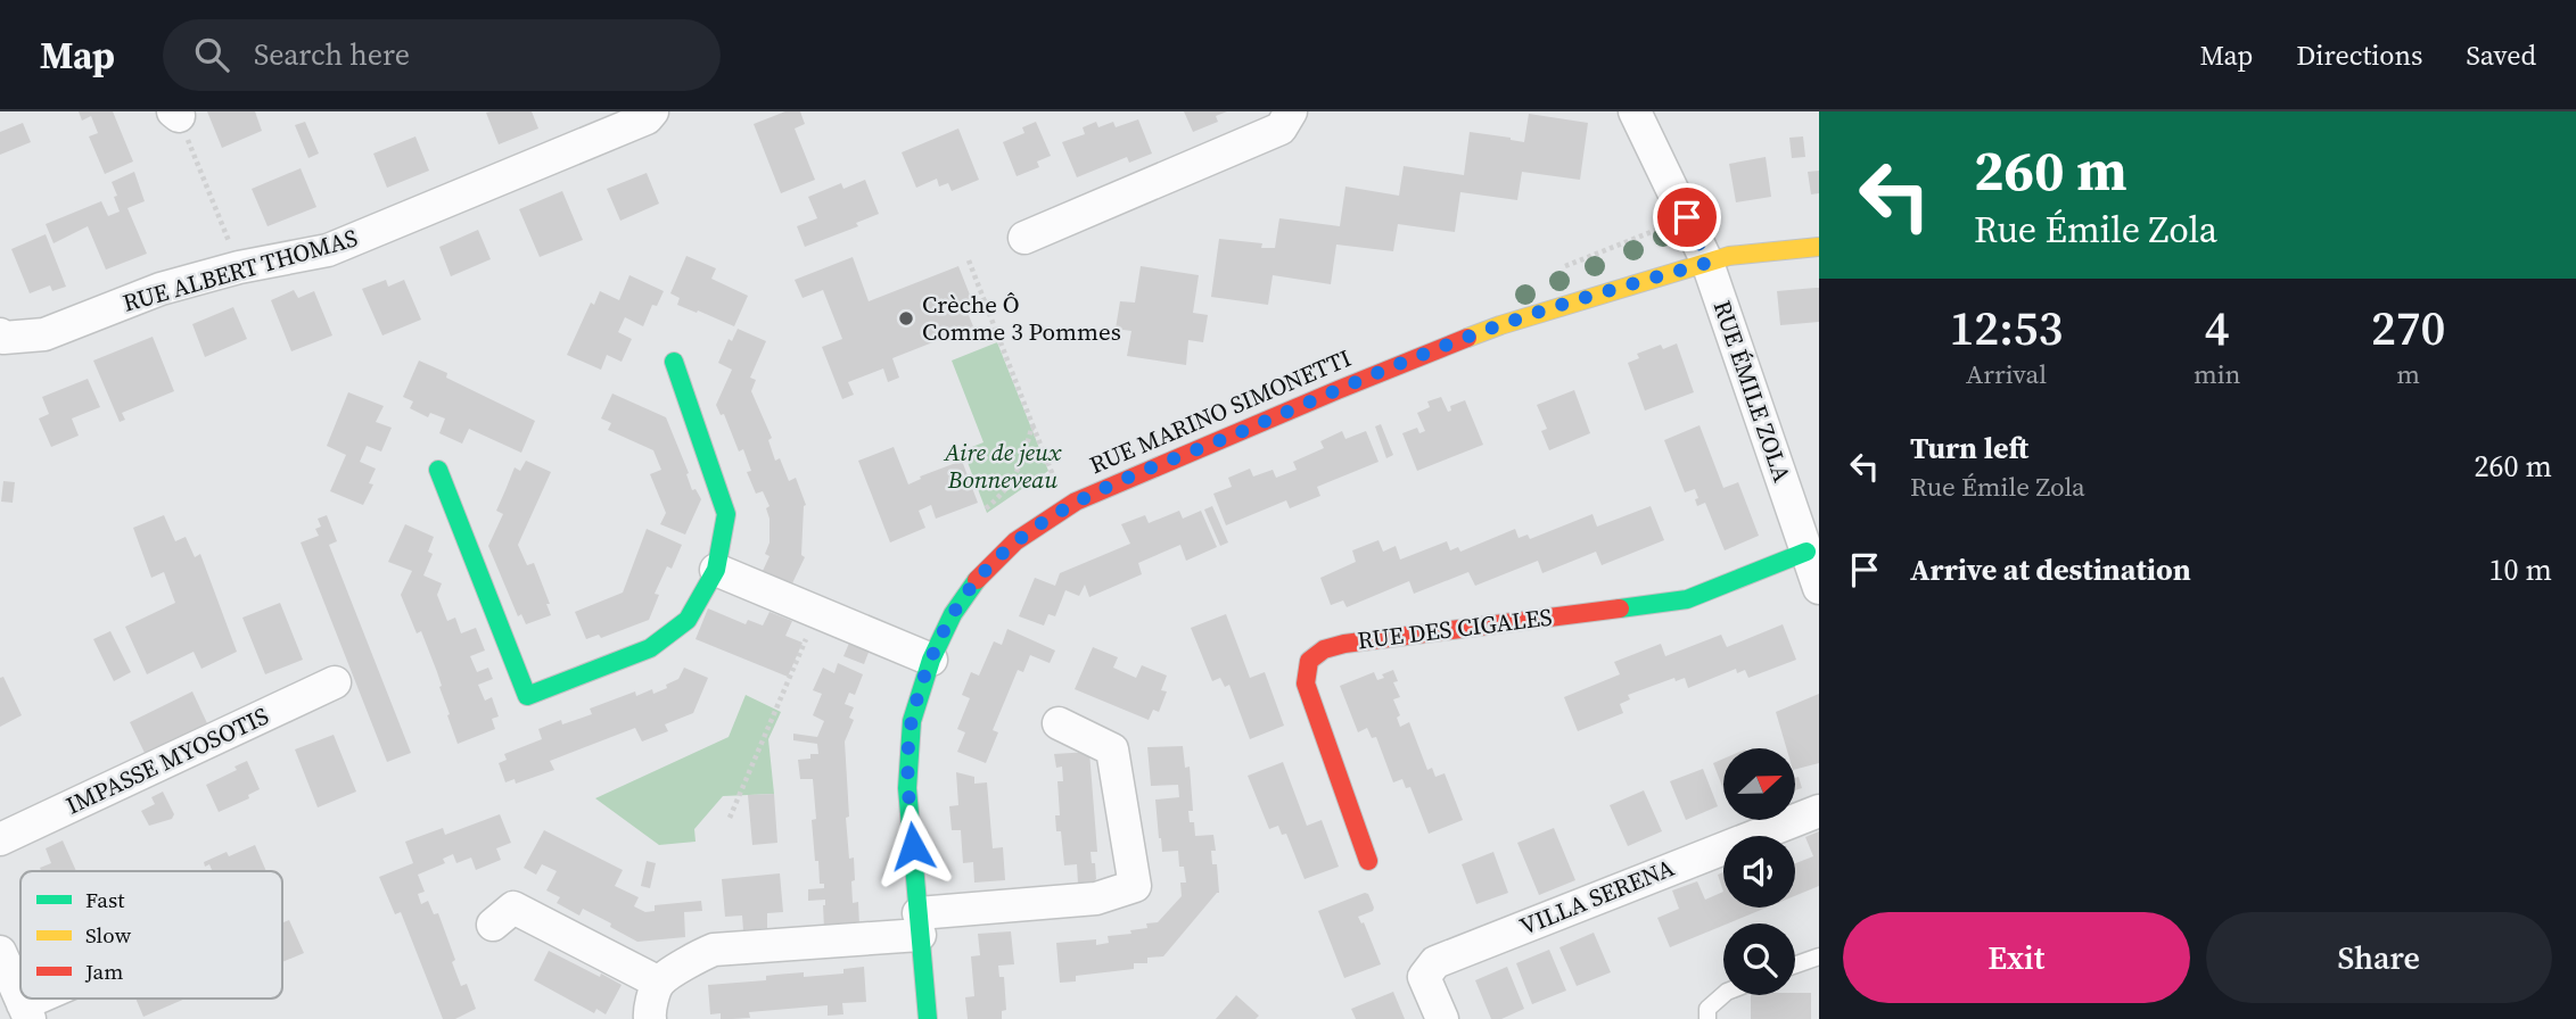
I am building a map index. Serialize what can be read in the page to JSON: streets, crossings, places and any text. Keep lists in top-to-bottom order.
{
  "streets": {
    "street": [
      "RUE ALBERT THOMAS",
      "RUE ÉMILE ZOLA",
      "RUE MARINO SIMONETTI",
      "RUE DES CIGALES",
      "IMPASSE MYOSOTIS",
      "VILLA SERENA"
    ]
  },
  "crossings": [
    ["RUE ÉMILE ZOLA", "RUE MARINO SIMONETTI"],
    ["RUE ÉMILE ZOLA", "RUE DES CIGALES"]
  ],
  "parks": ["Aire de jeux Bonneveau"],
  "places": ["Crèche Ô Comme 3 Pommes"],
  "legend": ["Fast", "Slow", "Jam"],
  "north": "right",
  "page": {
    "header": "Map",
    "search": "Search here",
    "nav": ["Map", "Directions", "Saved"],
    "turn": ["260 m", "Rue Émile Zola"],
    "eta": [
      "12:53",
      "Arrival",
      "4",
      "min",
      "270",
      "m"
    ],
    "list": [
      {
        "name": "Turn left",
        "note": "Rue Émile Zola",
        "value": "260 m"
      },
      {
        "name": "Arrive at destination",
        "value": "10 m"
      }
    ],
    "buttons": ["Exit", "Share"]
  }
}
